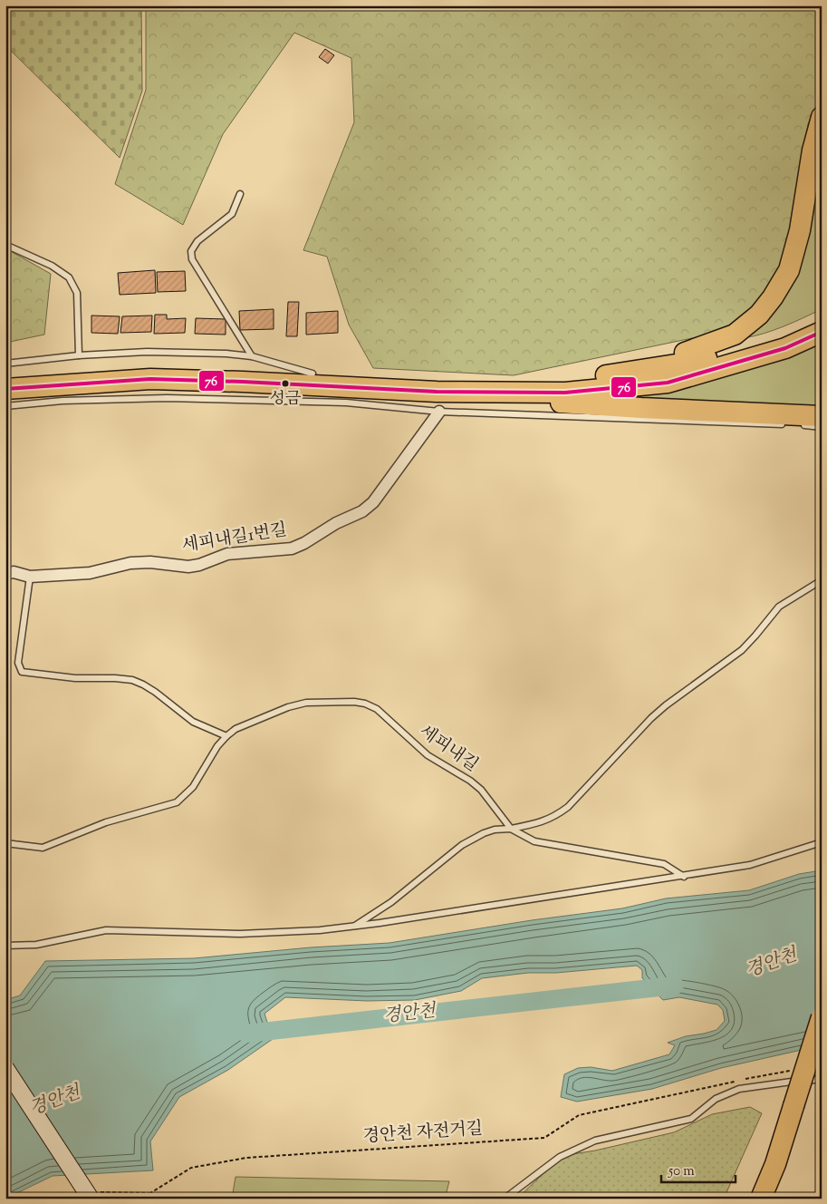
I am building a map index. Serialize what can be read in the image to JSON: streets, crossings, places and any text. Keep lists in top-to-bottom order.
{
  "streets": {
    "street": ["세피내길1번길"],
    "lane": ["세피내길"],
    "path": ["경안천 자전거길"]
  },
  "water": ["경안천"],
  "places": ["성금"],
  "lines": ["transit line 76"],
  "scale_bar": "50 m"
}
